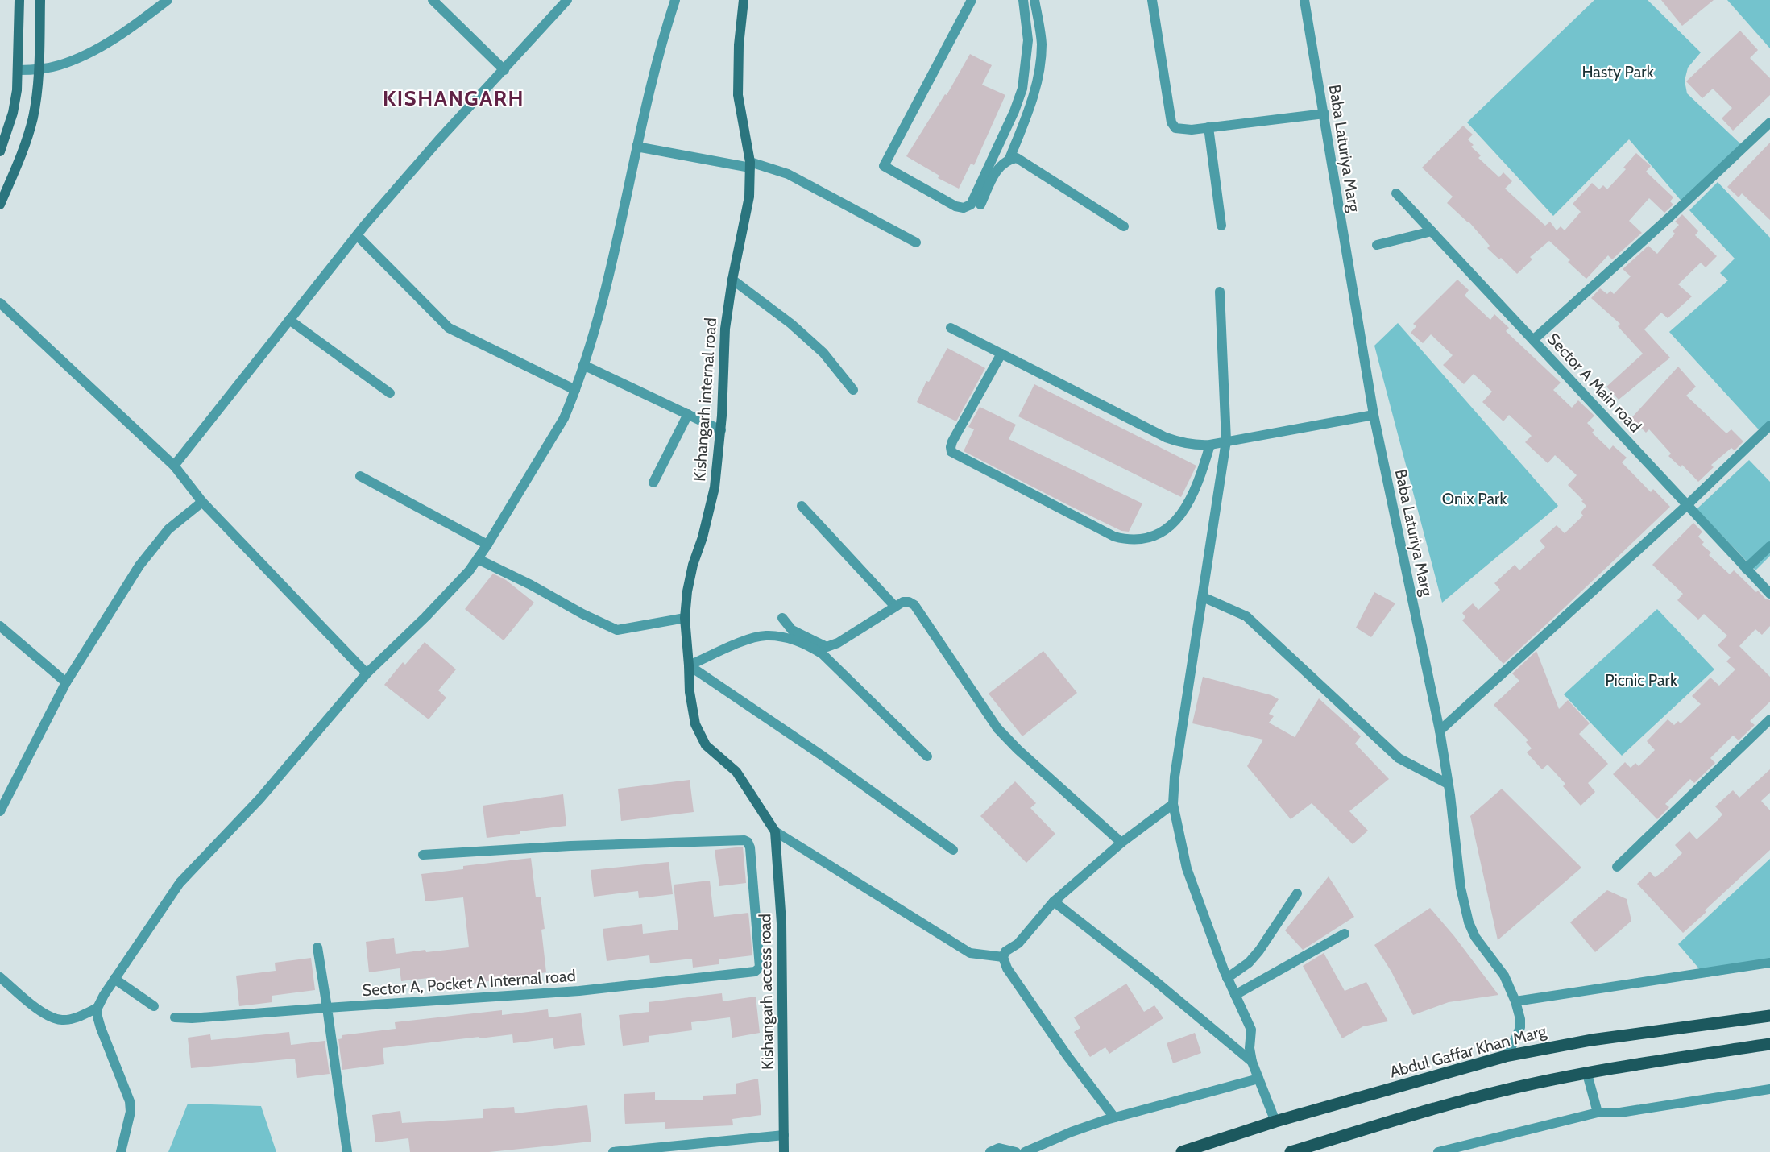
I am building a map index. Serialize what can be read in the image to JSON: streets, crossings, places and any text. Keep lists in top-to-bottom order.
{
  "streets": {
    "main road": ["Abdul Gaffar Khan Marg"],
    "street": [
      "Baba Laturiya Marg",
      "Sector A Main road",
      "Kishangarh internal road",
      "Sector A, Pocket A Internal road",
      "Kishangarh access road"
    ]
  },
  "crossings": [
    ["Baba Laturiya Marg", "Abdul Gaffar Khan Marg"],
    ["Kishangarh internal road", "Kishangarh access road"]
  ],
  "districts": ["KISHANGARH"],
  "parks": ["Hasty Park", "Onix Park", "Picnic Park"]
}
